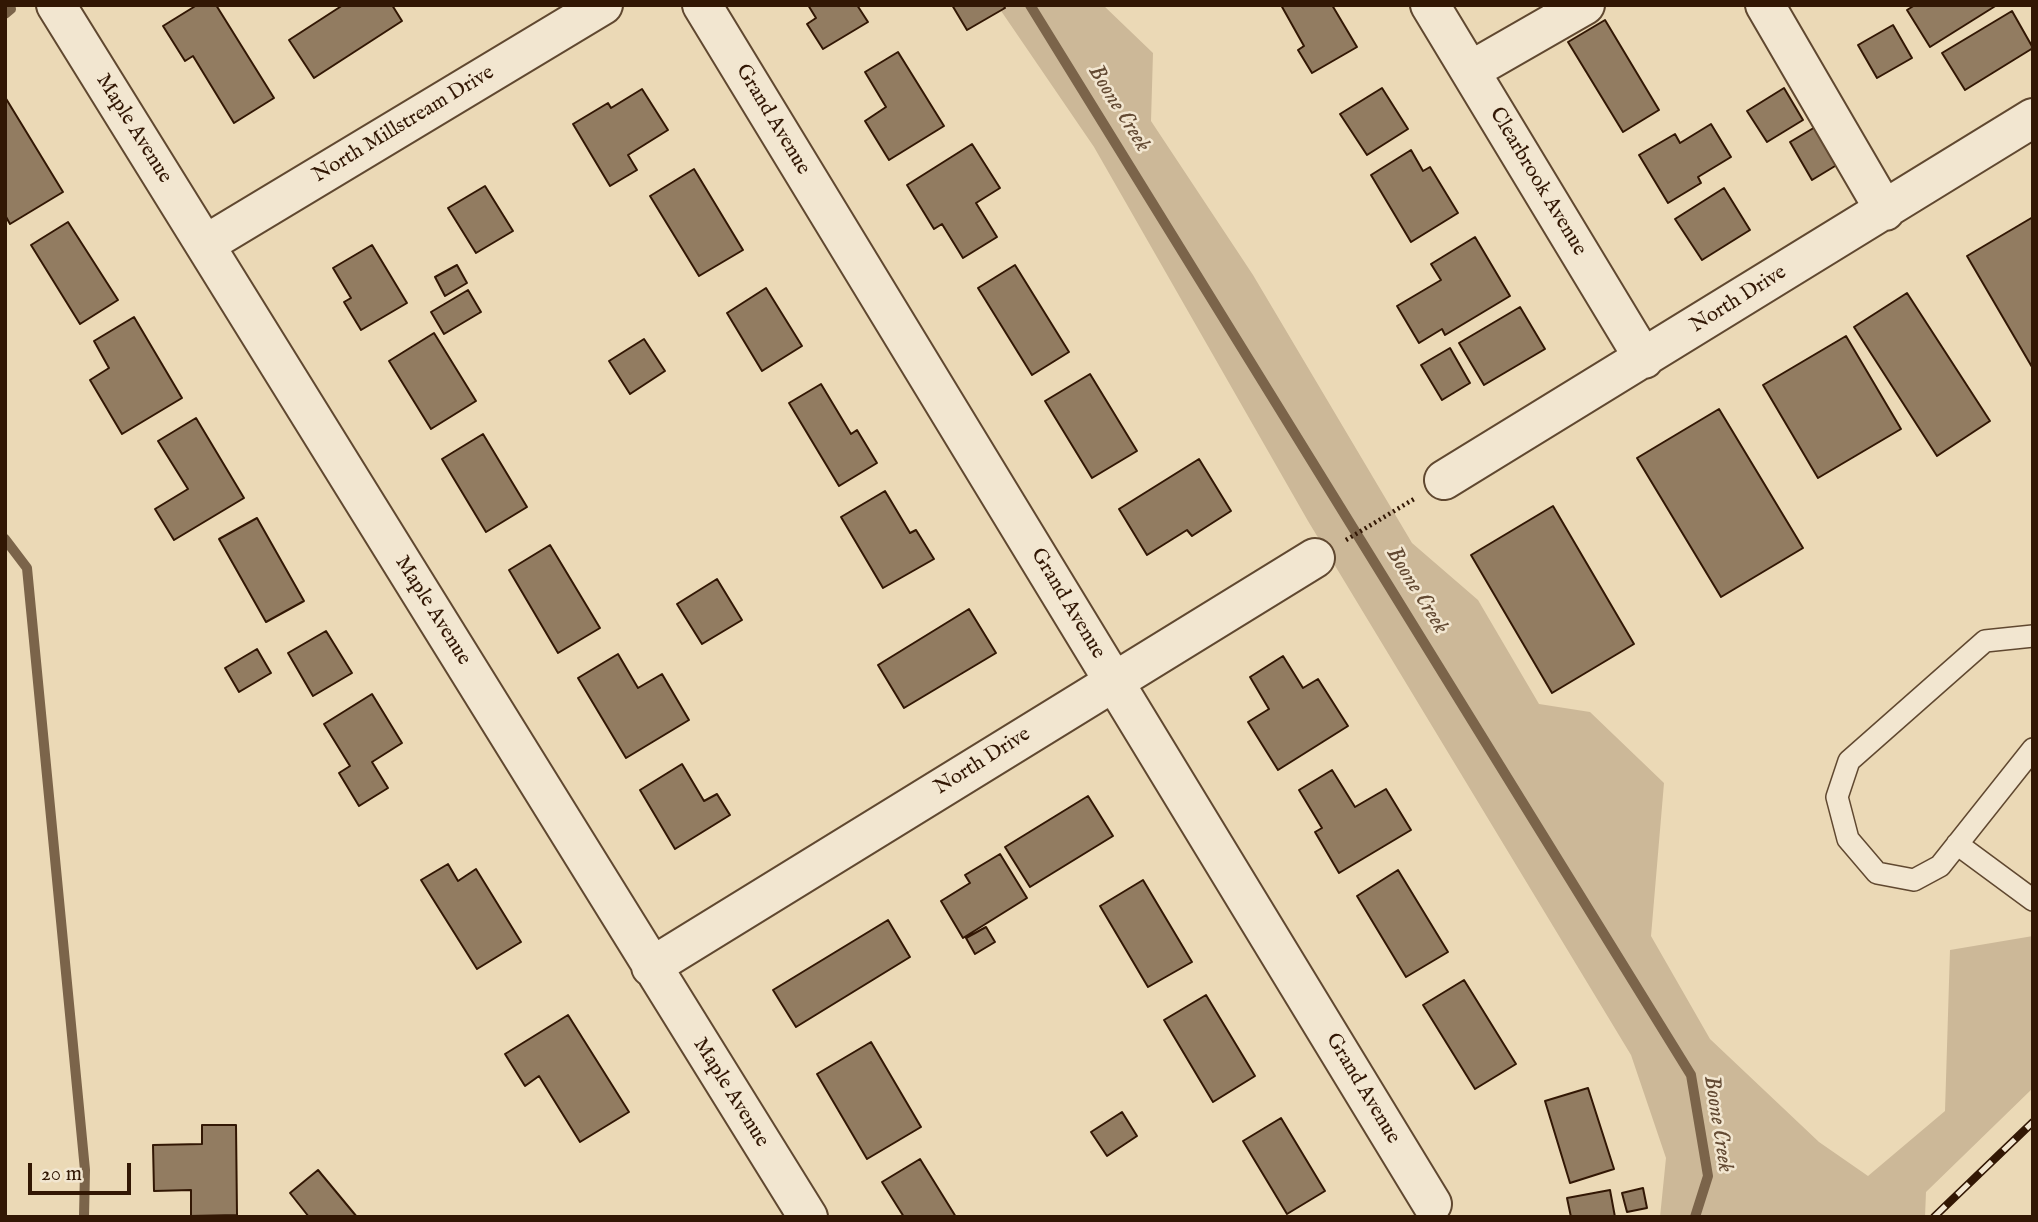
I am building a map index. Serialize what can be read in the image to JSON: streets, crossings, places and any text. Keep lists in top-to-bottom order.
{
  "streets": {
    "street": [
      "Grand Avenue",
      "North Millstream Drive",
      "Maple Avenue",
      "Clearbrook Avenue",
      "North Drive"
    ]
  },
  "crossings": [
    ["Grand Avenue", "North Drive"],
    ["North Millstream Drive", "Maple Avenue"],
    ["Maple Avenue", "North Drive"],
    ["Clearbrook Avenue", "North Drive"]
  ],
  "water": ["Boone Creek"],
  "scale_bar": "20 m"
}
